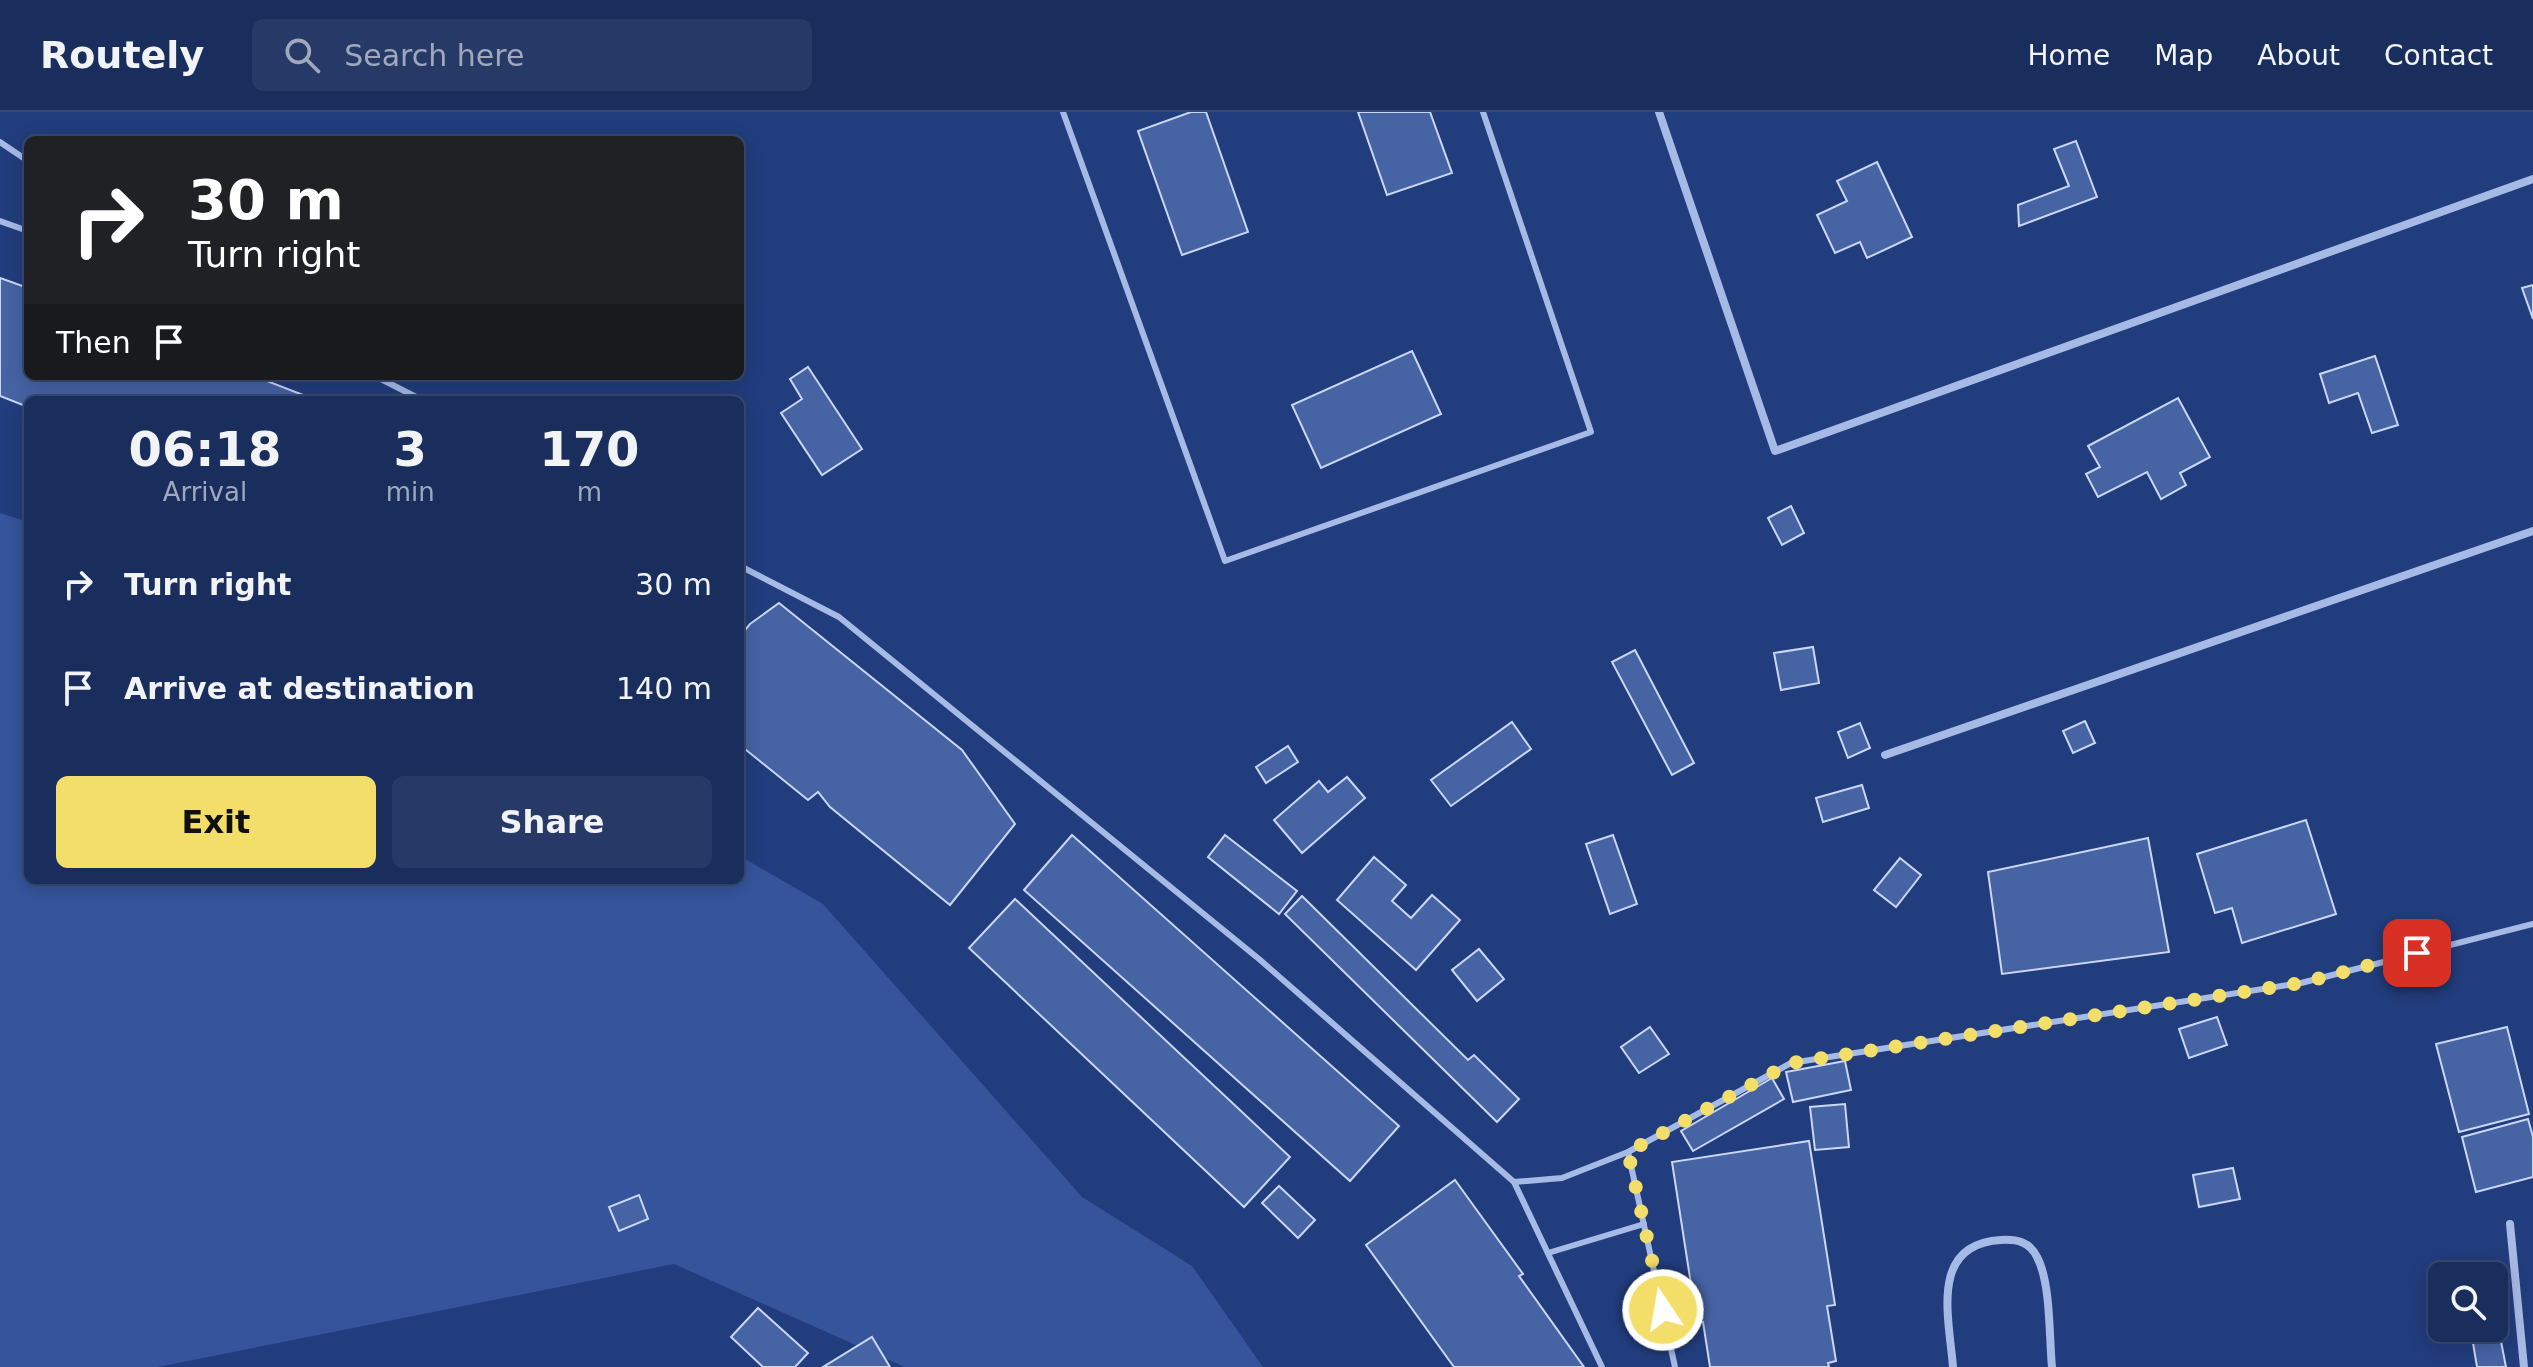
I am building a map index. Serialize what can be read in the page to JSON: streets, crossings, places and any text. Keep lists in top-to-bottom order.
{
  "page": {
    "header": "Routely",
    "search": "Search here",
    "nav": [
      "Home",
      "Map",
      "About",
      "Contact"
    ],
    "turn": ["30 m", "Turn right"],
    "then": "Then",
    "eta": [
      "06:18",
      "Arrival",
      "3",
      "min",
      "170",
      "m"
    ],
    "list": [
      {
        "name": "Turn right",
        "value": "30 m"
      },
      {
        "name": "Arrive at destination",
        "value": "140 m"
      }
    ],
    "buttons": ["Exit", "Share"]
  }
}
